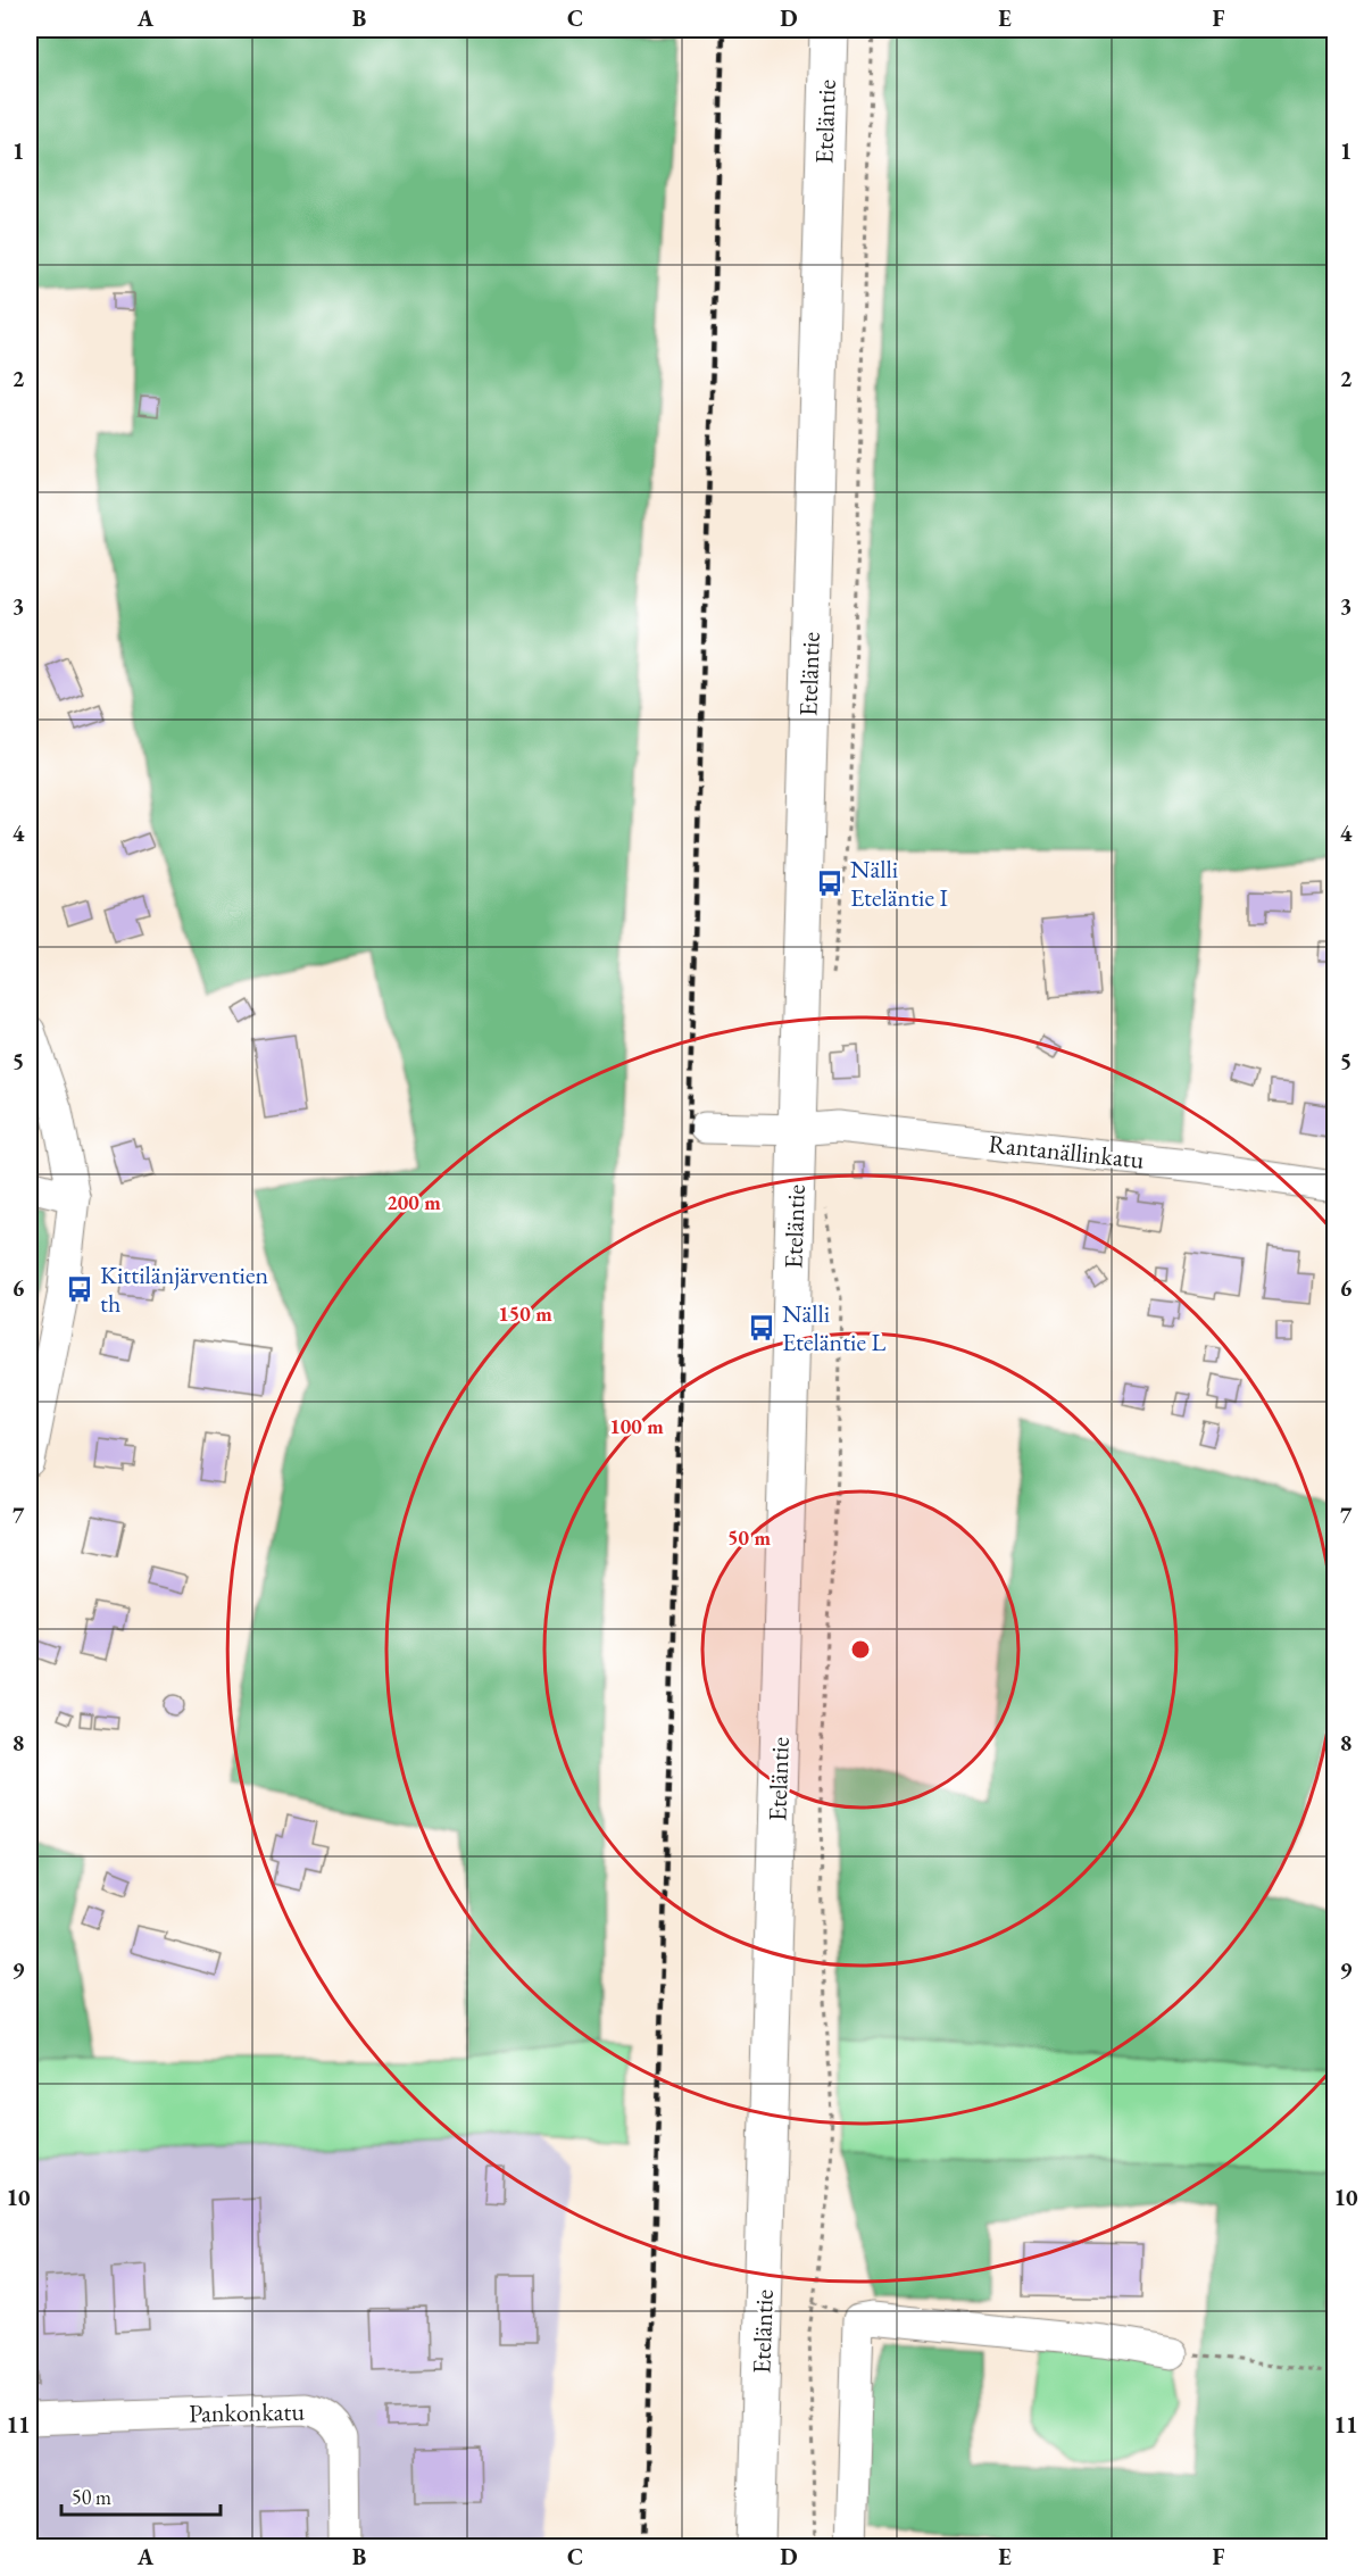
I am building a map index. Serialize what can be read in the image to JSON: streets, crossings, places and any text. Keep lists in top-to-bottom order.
{
  "streets": {
    "main road": ["Eteläntie"],
    "street": ["Rantanällinkatu", "Pankonkatu"]
  },
  "crossings": [
    ["Eteläntie", "Rantanällinkatu"]
  ],
  "places": {
    "bus stop": ["Nälli Eteläntie I", "Kittilänjärventien th", "Nälli Eteläntie L"]
  },
  "scale_bar": "50 m",
  "grid": {
    "columns": [
      "A",
      "B",
      "C",
      "D",
      "E",
      "F"
    ],
    "rows": [
      "1",
      "2",
      "3",
      "4",
      "5",
      "6",
      "7",
      "8",
      "9",
      "10",
      "11"
    ]
  },
  "rings": [
    "200 m",
    "150 m",
    "100 m",
    "50 m"
  ]
}
